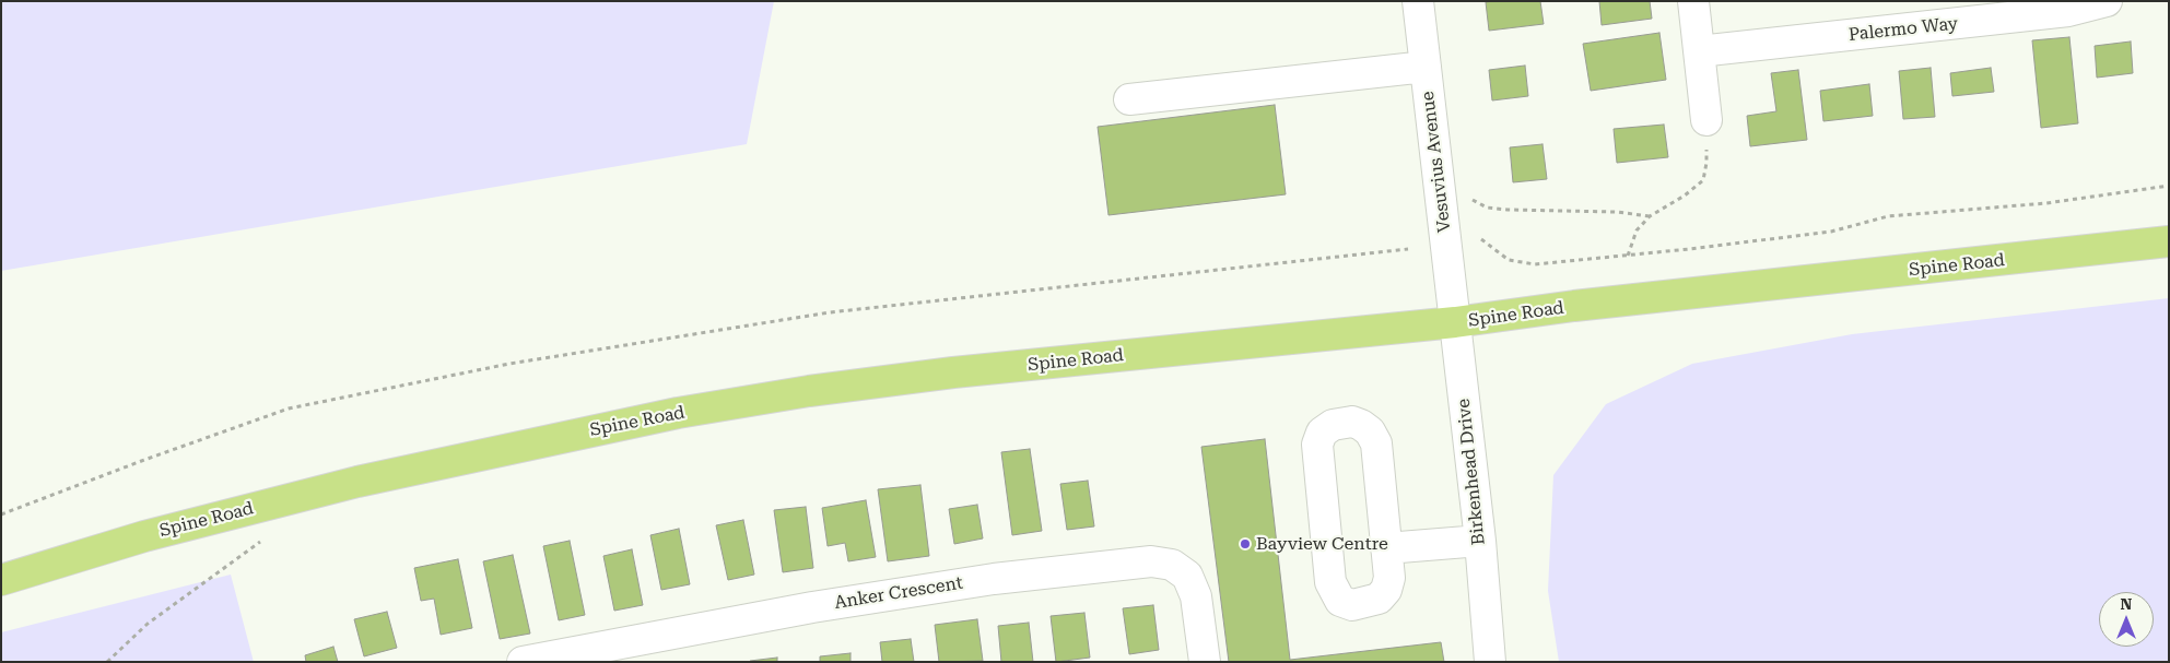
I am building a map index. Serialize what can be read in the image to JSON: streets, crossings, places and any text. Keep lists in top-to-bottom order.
{
  "streets": {
    "main road": ["Spine Road"],
    "street": [
      "Palermo Way",
      "Vesuvius Avenue",
      "Birkenhead Drive",
      "Anker Crescent"
    ]
  },
  "crossings": [
    ["Vesuvius Avenue", "Spine Road"],
    ["Vesuvius Avenue", "Birkenhead Drive"],
    ["Spine Road", "Birkenhead Drive"]
  ],
  "places": ["Bayview Centre"],
  "north": "top"
}
